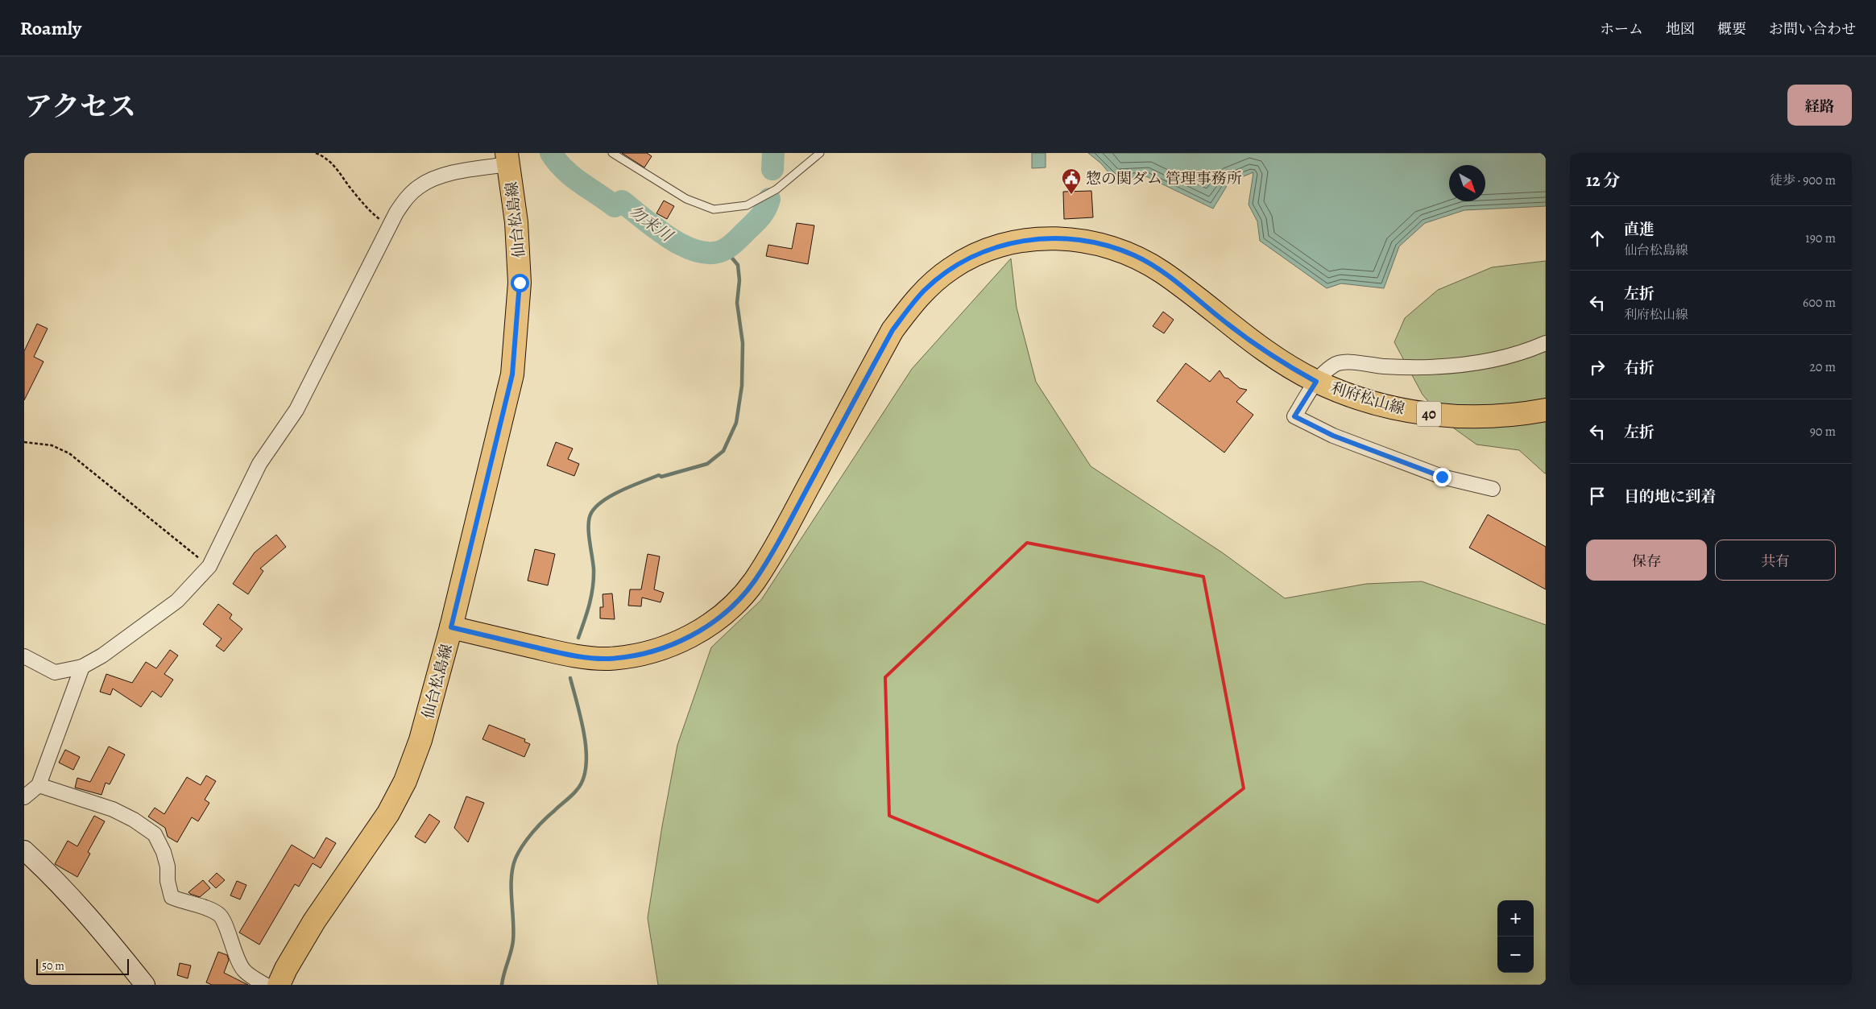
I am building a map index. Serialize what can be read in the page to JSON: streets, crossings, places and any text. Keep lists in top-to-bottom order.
{
  "streets": {
    "main road": ["仙台松島線", "利府松山線", "40"]
  },
  "crossings": [
    ["仙台松島線", "利府松山線"]
  ],
  "water": ["勿来川"],
  "places": {
    "public building": ["惣の関ダム 管理事務所"]
  },
  "scale_bar": "50 m",
  "north": "bottom right",
  "page": {
    "header": "Roamly",
    "nav": [
      "ホーム",
      "地図",
      "概要",
      "お問い合わせ"
    ],
    "title": "アクセス",
    "buttons": [
      "経路",
      ["保存", "共有"]
    ],
    "heading": ["12 分", "徒歩 · 900 m"],
    "list": [
      ["直進", "仙台松島線", "190 m"],
      ["左折", "利府松山線", "600 m"],
      ["右折", "20 m"],
      ["左折", "90 m"],
      "目的地に到着"
    ],
    "map_buttons": ["+", "−"],
    "scale": "50 m"
  }
}
